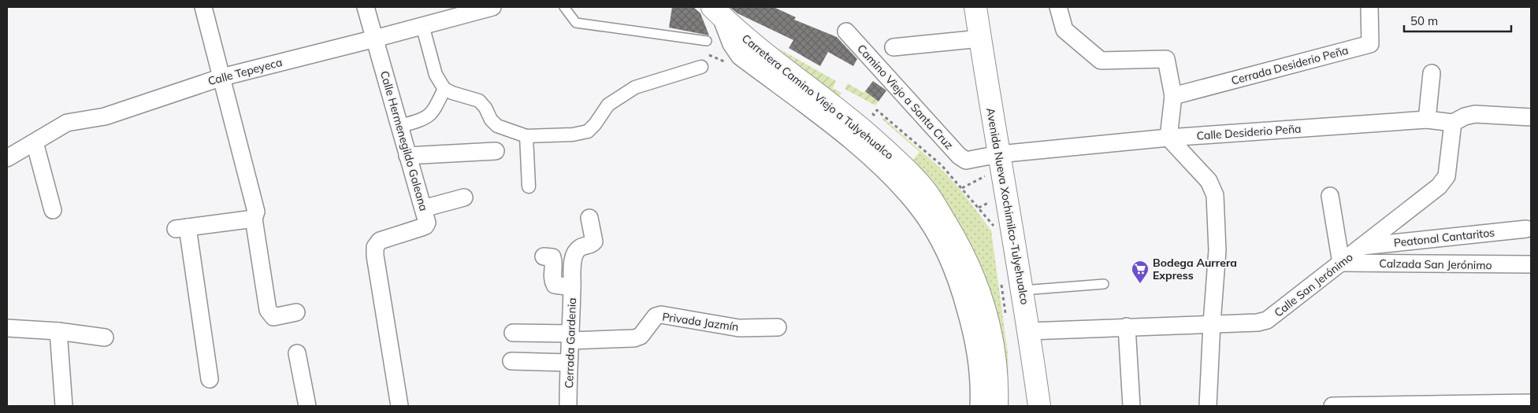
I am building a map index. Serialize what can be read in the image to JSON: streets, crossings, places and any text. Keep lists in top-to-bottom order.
{
  "streets": {
    "main road": ["Carretera Camino Viejo a Tulyehualco", "Avenida Nueva Xochimilco-Tulyehualco"],
    "street": [
      "Cerrada Desiderio Peña",
      "Calle Tepeyeca",
      "Camino Viejo a Santa Cruz",
      "Calle Desiderio Peña",
      "Calle Hermenegildo Galeana",
      "Peatonal Cantaritos",
      "Calzada San Jerónimo",
      "Calle San Jerónimo",
      "Privada Jazmín",
      "Cerrada Gardenia"
    ]
  },
  "crossings": [
    ["Calle Tepeyeca", "Calle Hermenegildo Galeana"],
    ["Camino Viejo a Santa Cruz", "Calle Desiderio Peña"],
    ["Calle Desiderio Peña", "Avenida Nueva Xochimilco-Tulyehualco"],
    ["Calle Desiderio Peña", "Calle San Jerónimo"],
    ["Avenida Nueva Xochimilco-Tulyehualco", "Calle San Jerónimo"],
    ["Peatonal Cantaritos", "Calle San Jerónimo"],
    ["Calzada San Jerónimo", "Calle San Jerónimo"],
    ["Privada Jazmín", "Cerrada Gardenia"]
  ],
  "places": {
    "supermarket": ["Bodega Aurrera Express"]
  },
  "scale_bar": "50 m"
}
